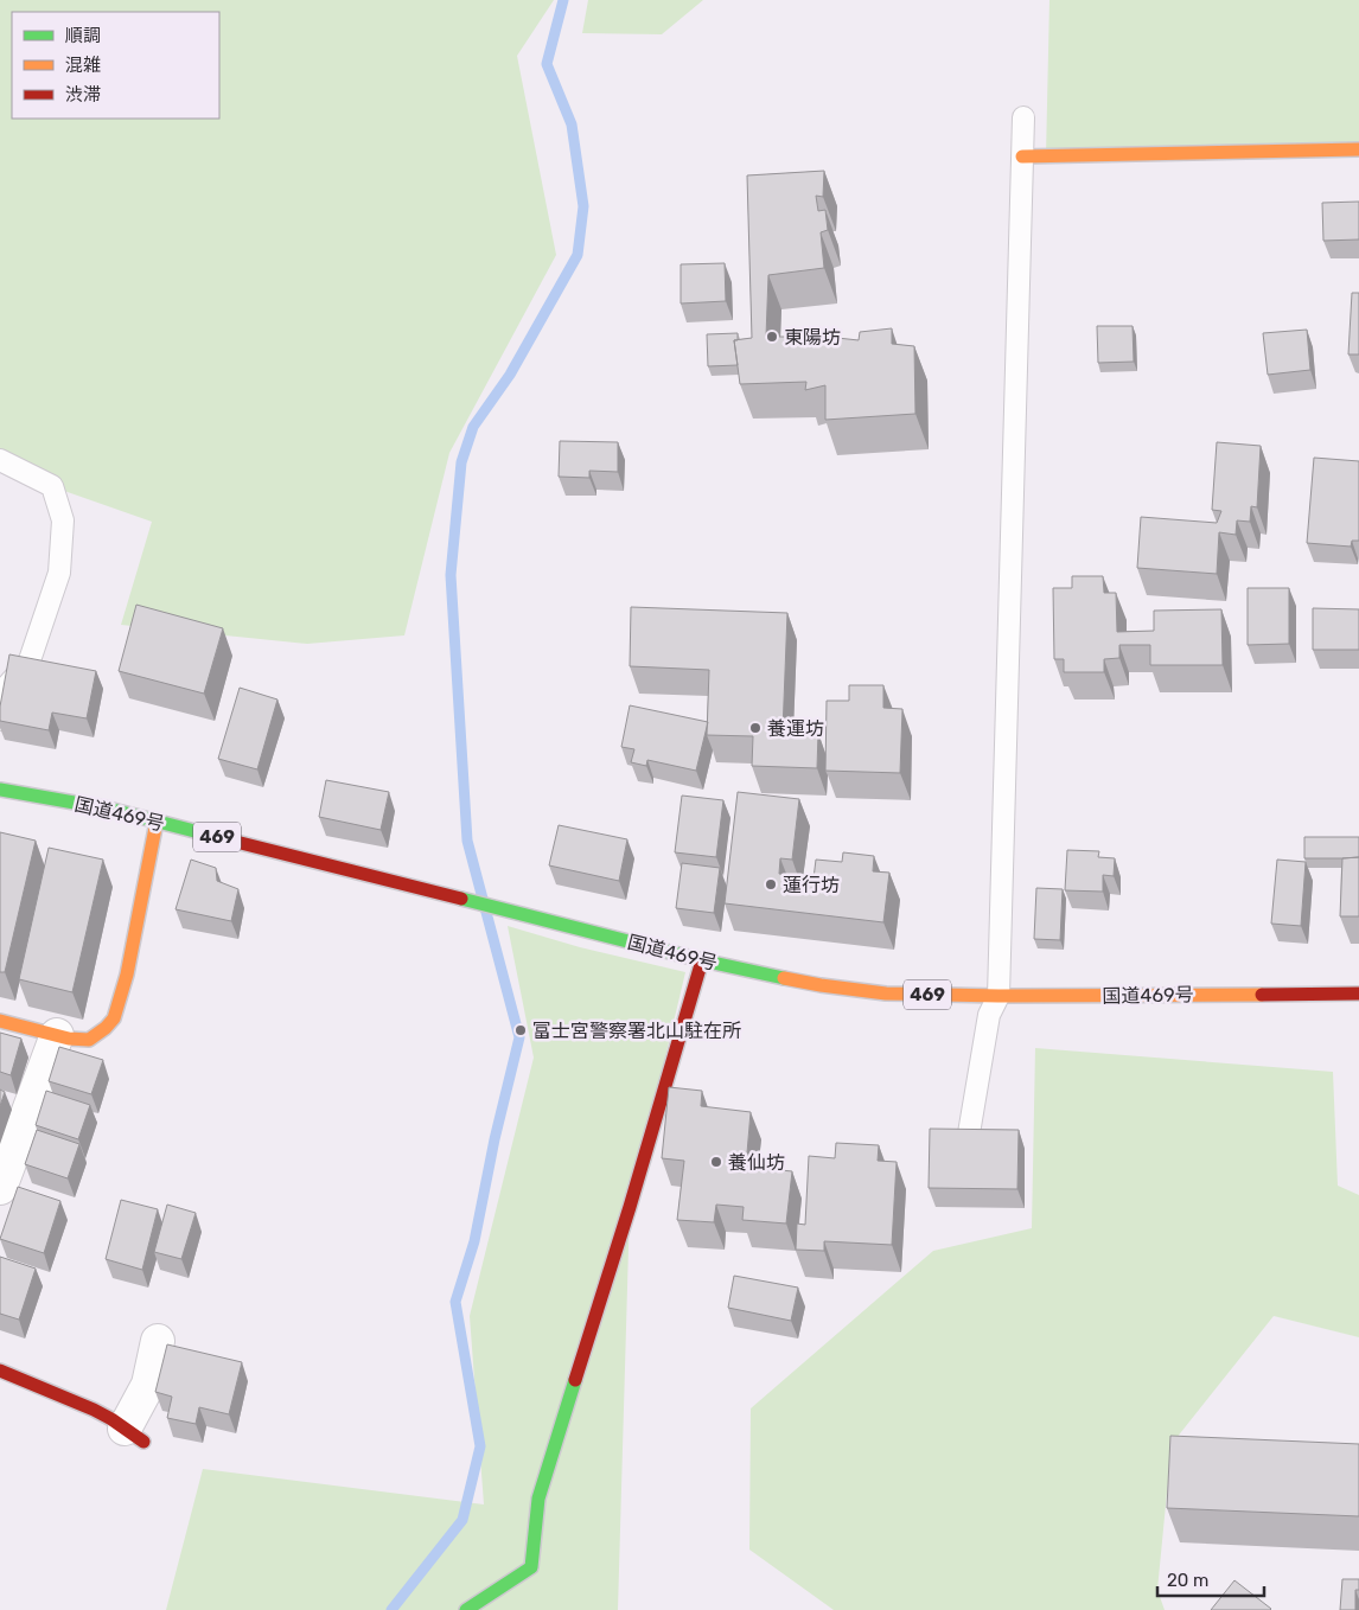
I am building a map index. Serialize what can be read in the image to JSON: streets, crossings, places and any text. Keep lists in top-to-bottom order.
{
  "streets": {
    "main road": ["国道469号", "469"]
  },
  "places": [
    "東陽坊",
    "養運坊",
    "蓮行坊",
    "富士宮警察署北山駐在所",
    "養仙坊"
  ],
  "legend": ["順調", "混雑", "渋滞"],
  "scale_bar": "20 m"
}
